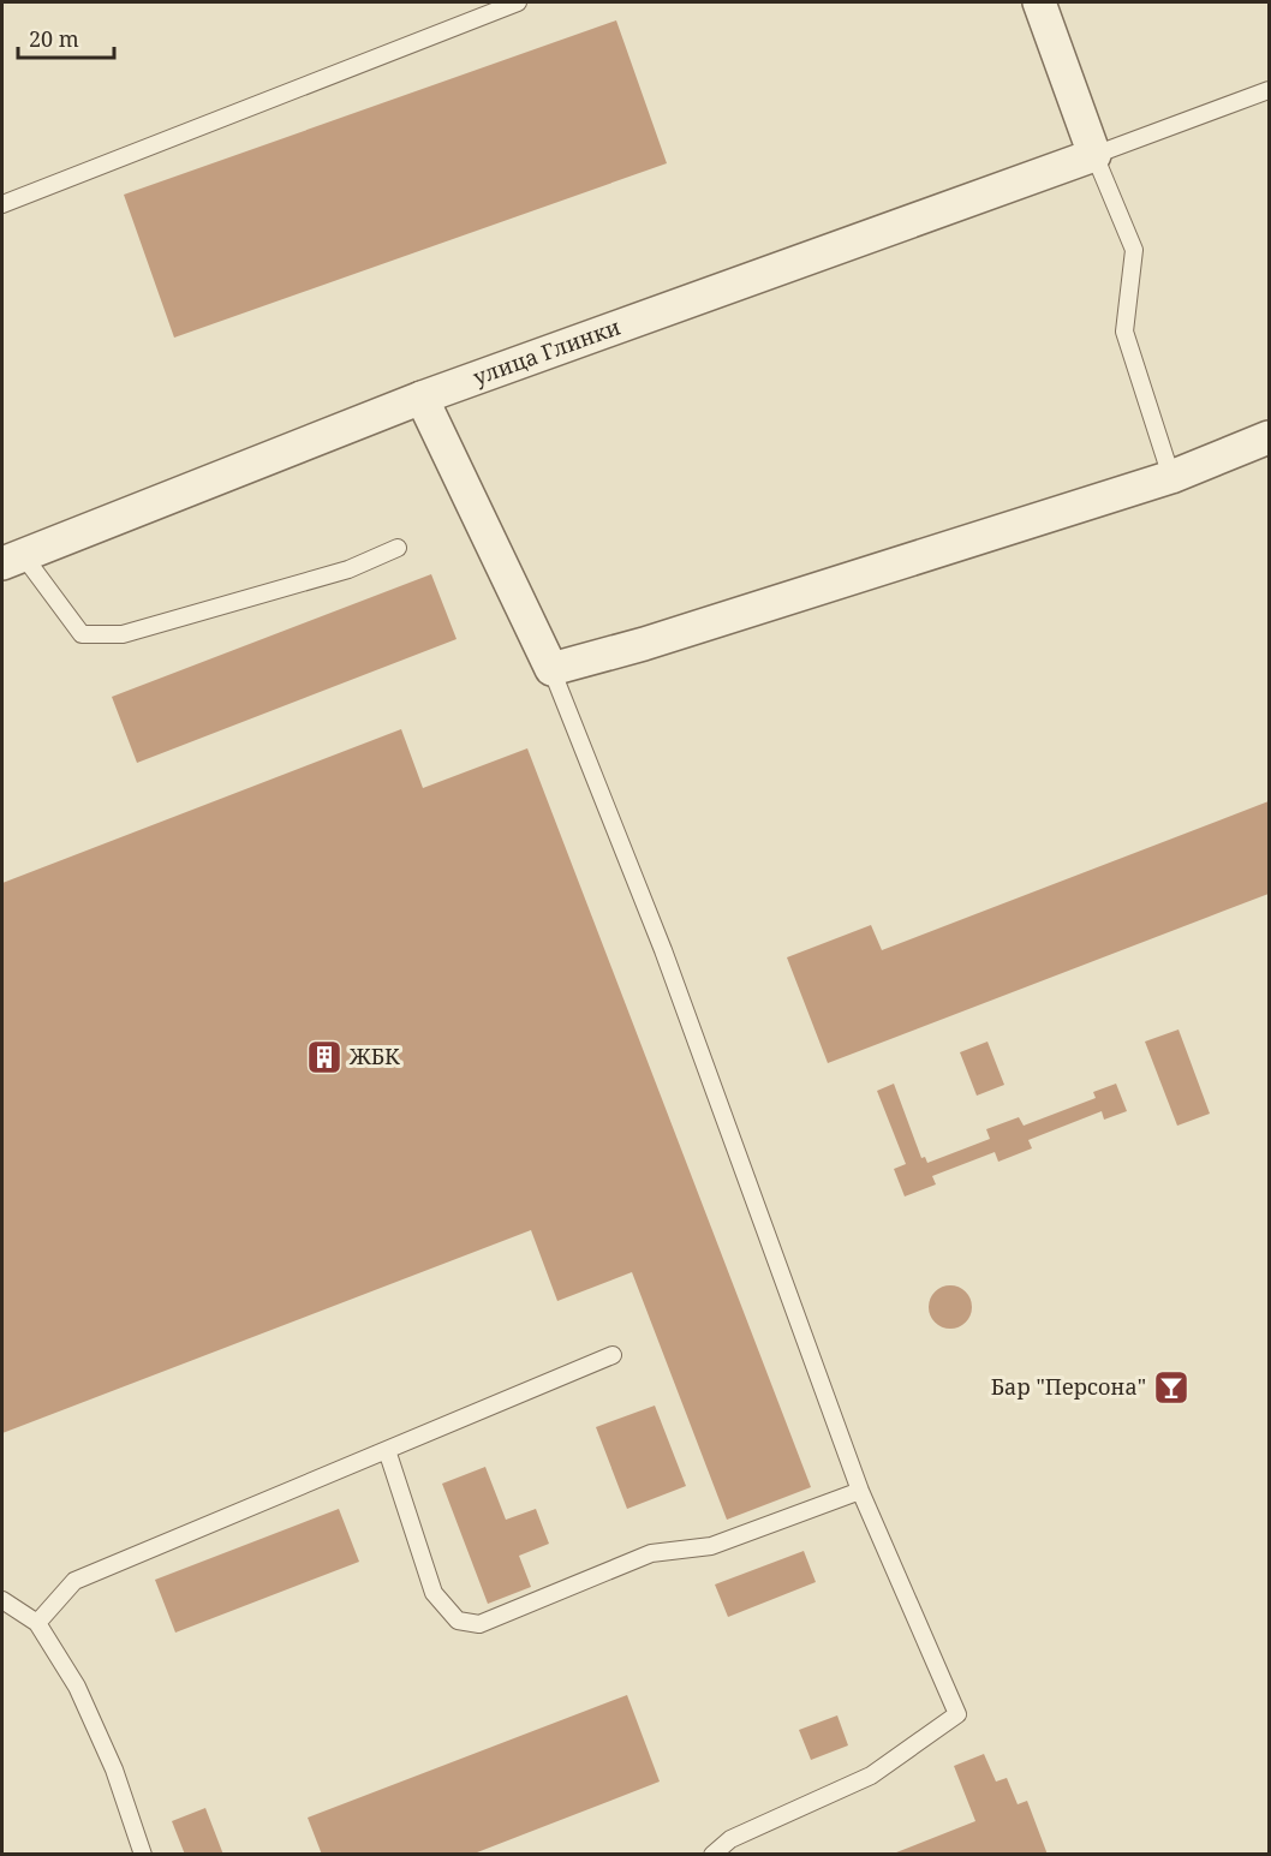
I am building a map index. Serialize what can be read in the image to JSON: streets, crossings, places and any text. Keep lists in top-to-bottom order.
{
  "streets": {
    "street": ["улица Глинки"]
  },
  "places": {
    "building": ["ЖБК"],
    "bar": ["Бар \"Персона\""]
  },
  "scale_bar": "20 m"
}
